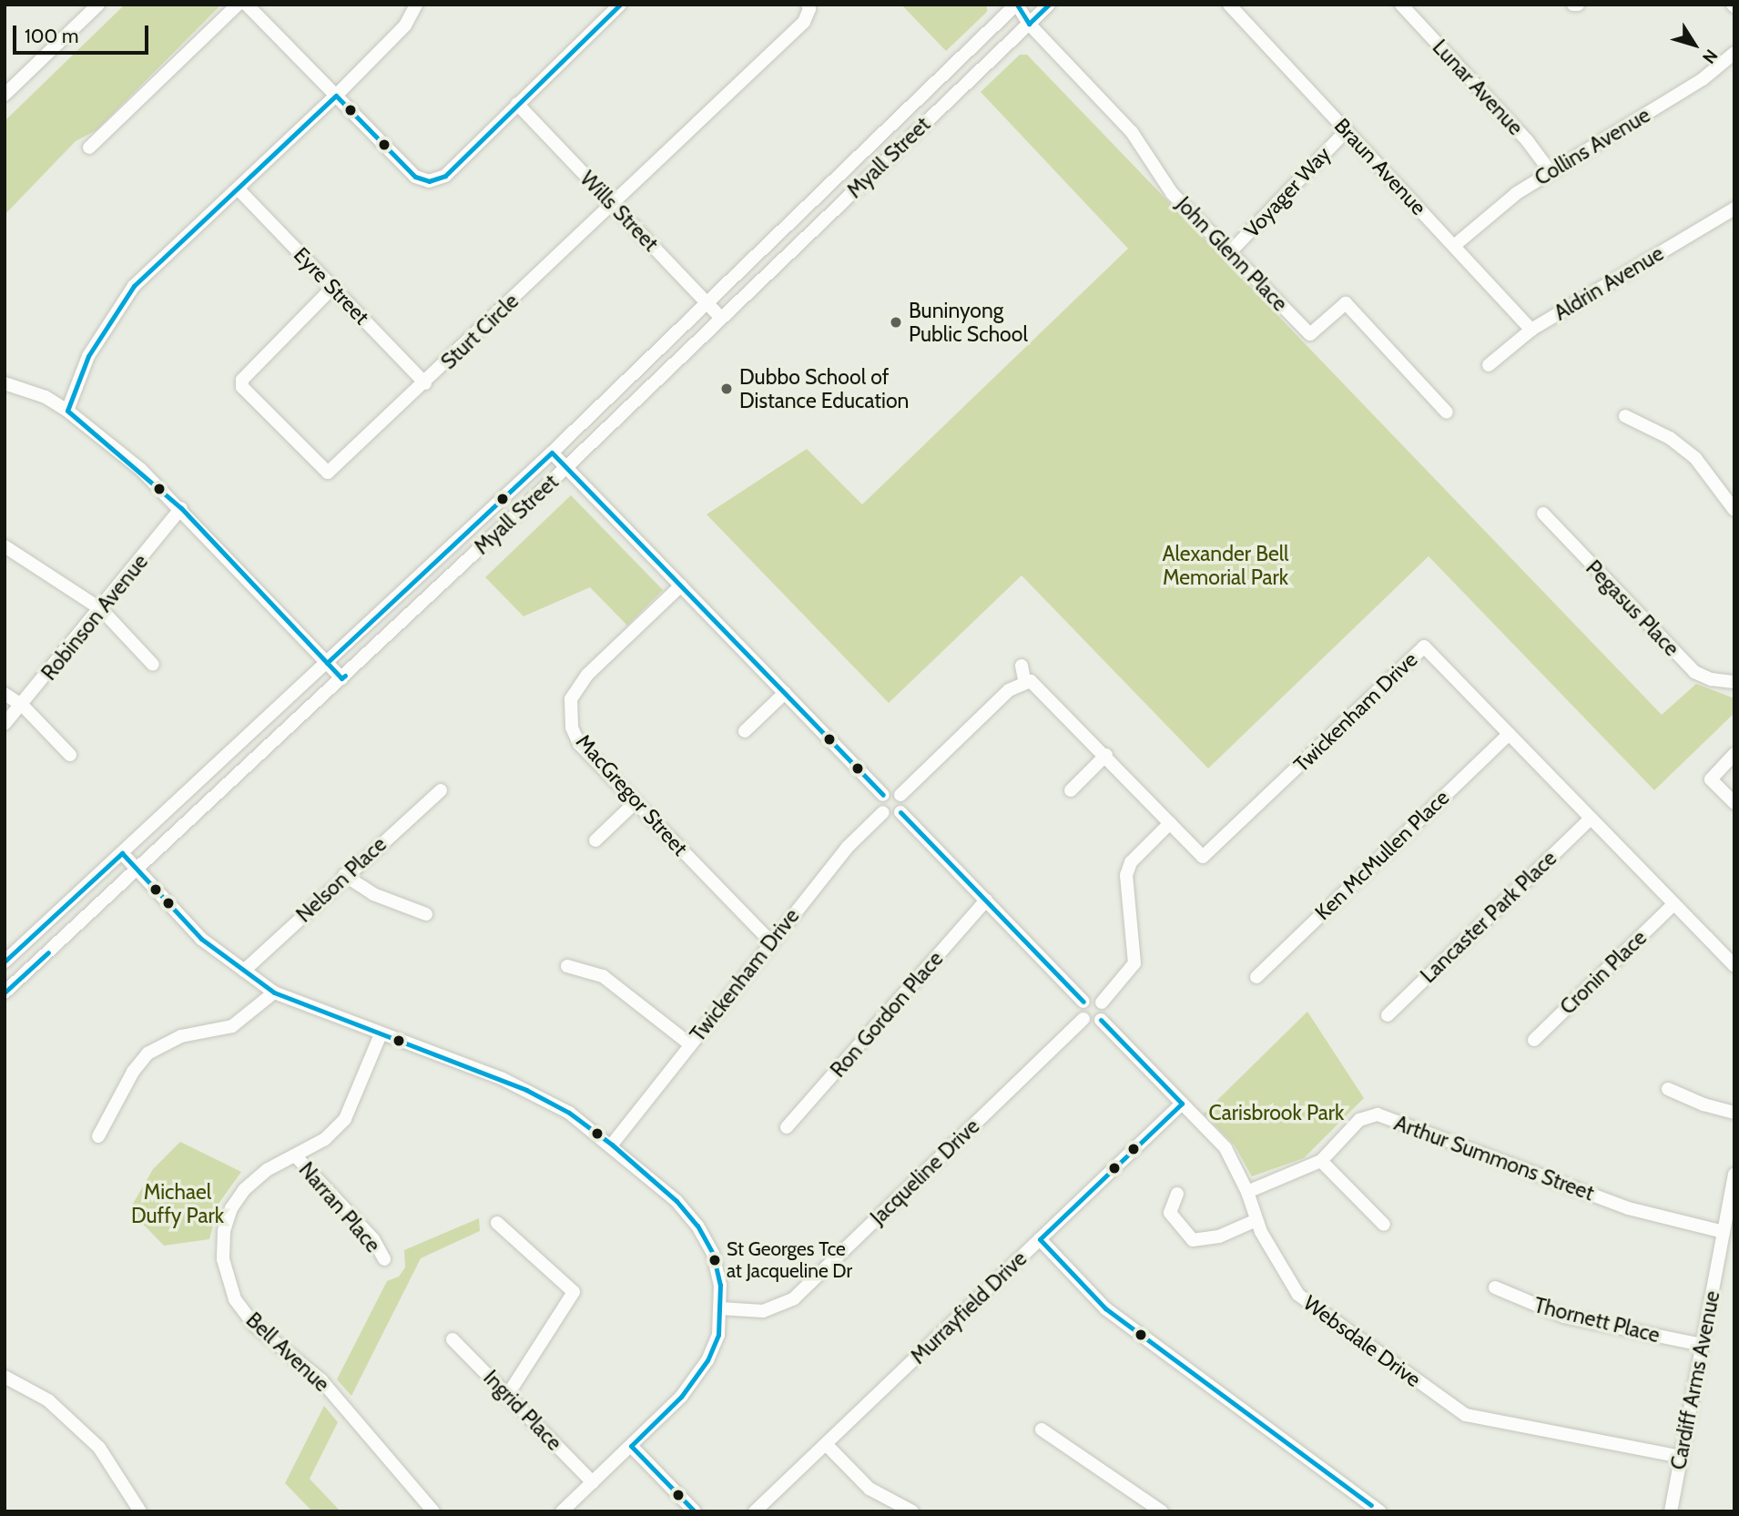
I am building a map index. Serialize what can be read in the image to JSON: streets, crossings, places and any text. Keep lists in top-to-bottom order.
{
  "streets": {
    "street": [
      "Lunar Avenue",
      "Collins Avenue",
      "Myall Street",
      "Braun Avenue",
      "Voyager Way",
      "Wills Street",
      "John Glenn Place",
      "Aldrin Avenue",
      "Eyre Street",
      "Sturt Circle",
      "Pegasus Place",
      "Robinson Avenue",
      "Twickenham Drive",
      "MacGregor Street",
      "Ken McMullen Place",
      "Nelson Place",
      "Lancaster Park Place",
      "Cronin Place",
      "Ron Gordon Place",
      "Arthur Summons Street",
      "Jacqueline Drive",
      "Narran Place",
      "Murrayfield Drive",
      "Thornett Place",
      "Websdale Drive",
      "Bell Avenue",
      "Cardiff Arms Avenue",
      "Ingrid Place"
    ]
  },
  "crossings": [
    ["Lunar Avenue", "Collins Avenue"],
    ["Collins Avenue", "Braun Avenue"],
    ["Myall Street", "Wills Street"],
    ["Myall Street", "John Glenn Place"],
    ["Braun Avenue", "Voyager Way"],
    ["Braun Avenue", "Aldrin Avenue"],
    ["Voyager Way", "John Glenn Place"],
    ["Wills Street", "Sturt Circle"],
    ["Eyre Street", "Sturt Circle"],
    ["Twickenham Drive", "MacGregor Street"],
    ["Twickenham Drive", "Ken McMullen Place"],
    ["Twickenham Drive", "Lancaster Park Place"],
    ["Twickenham Drive", "Cronin Place"],
    ["Arthur Summons Street", "Websdale Drive"],
    ["Arthur Summons Street", "Cardiff Arms Avenue"],
    ["Jacqueline Drive", "Websdale Drive"],
    ["Narran Place", "Bell Avenue"],
    ["Murrayfield Drive", "Websdale Drive"],
    ["Thornett Place", "Cardiff Arms Avenue"],
    ["Websdale Drive", "Cardiff Arms Avenue"]
  ],
  "parks": ["Alexander Bell Memorial Park", "Carisbrook Park", "Michael Duffy Park"],
  "places": ["Buninyong Public School", "Dubbo School of Distance Education", "St Georges Tce at Jacqueline Dr"],
  "scale_bar": "100 m",
  "north": "bottom right"
}
